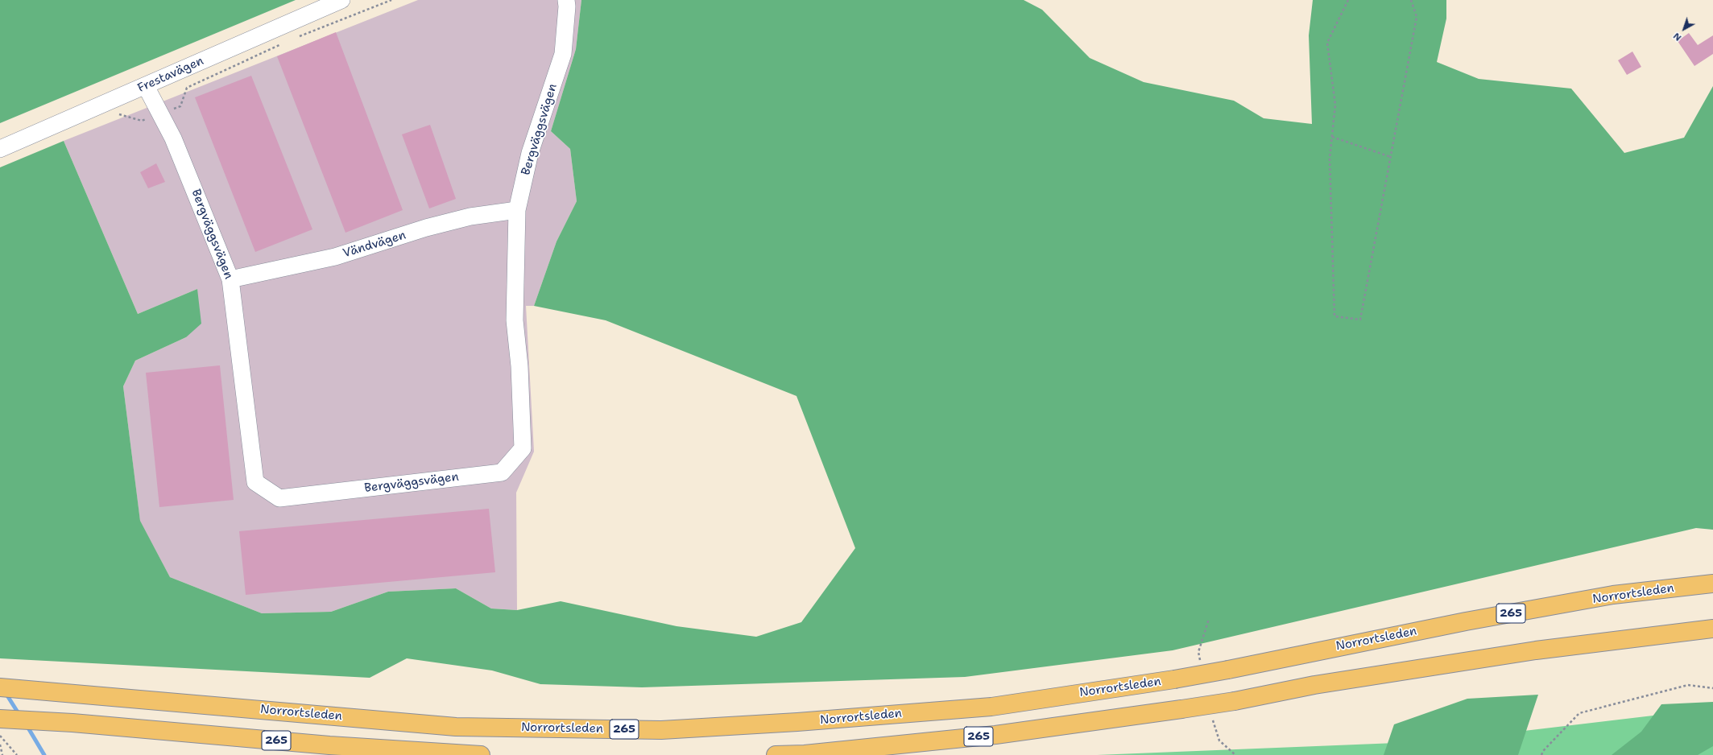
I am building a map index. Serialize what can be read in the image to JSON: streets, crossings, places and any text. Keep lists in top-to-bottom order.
{
  "streets": {
    "highway": ["Norrortsleden", "265"],
    "street": ["Frestavägen", "Bergväggsvägen", "Vändvägen"]
  },
  "crossings": [
    ["Frestavägen", "Bergväggsvägen"],
    ["Bergväggsvägen", "Vändvägen"]
  ],
  "north": "bottom left"
}
